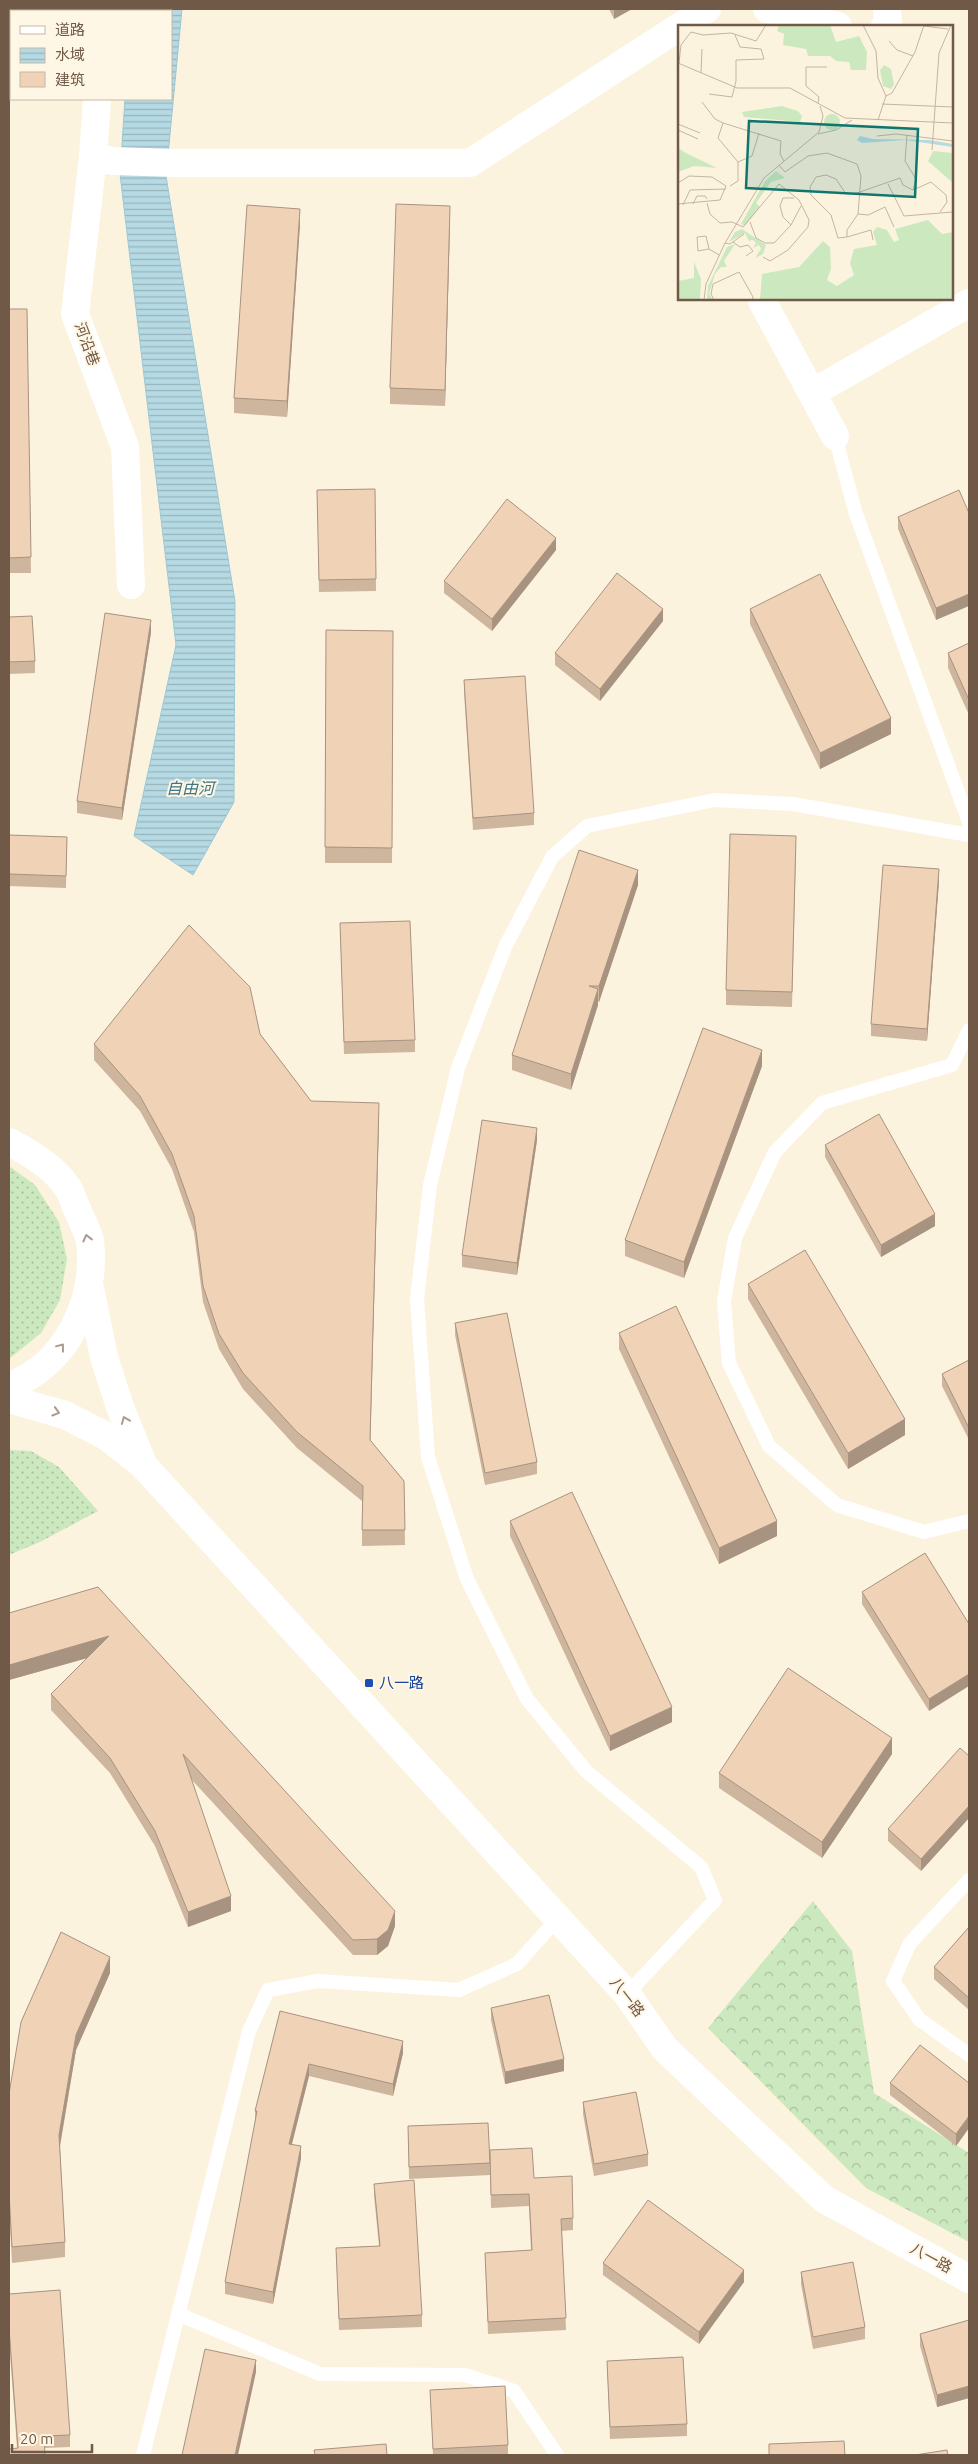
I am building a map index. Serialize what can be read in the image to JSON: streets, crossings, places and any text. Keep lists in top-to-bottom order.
{
  "streets": {
    "main road": ["河沿巷", "八一路"]
  },
  "water": ["自由河"],
  "places": {
    "transit": ["八一路"]
  },
  "legend": ["道路", "水域", "建筑"],
  "scale_bar": "20 m"
}
